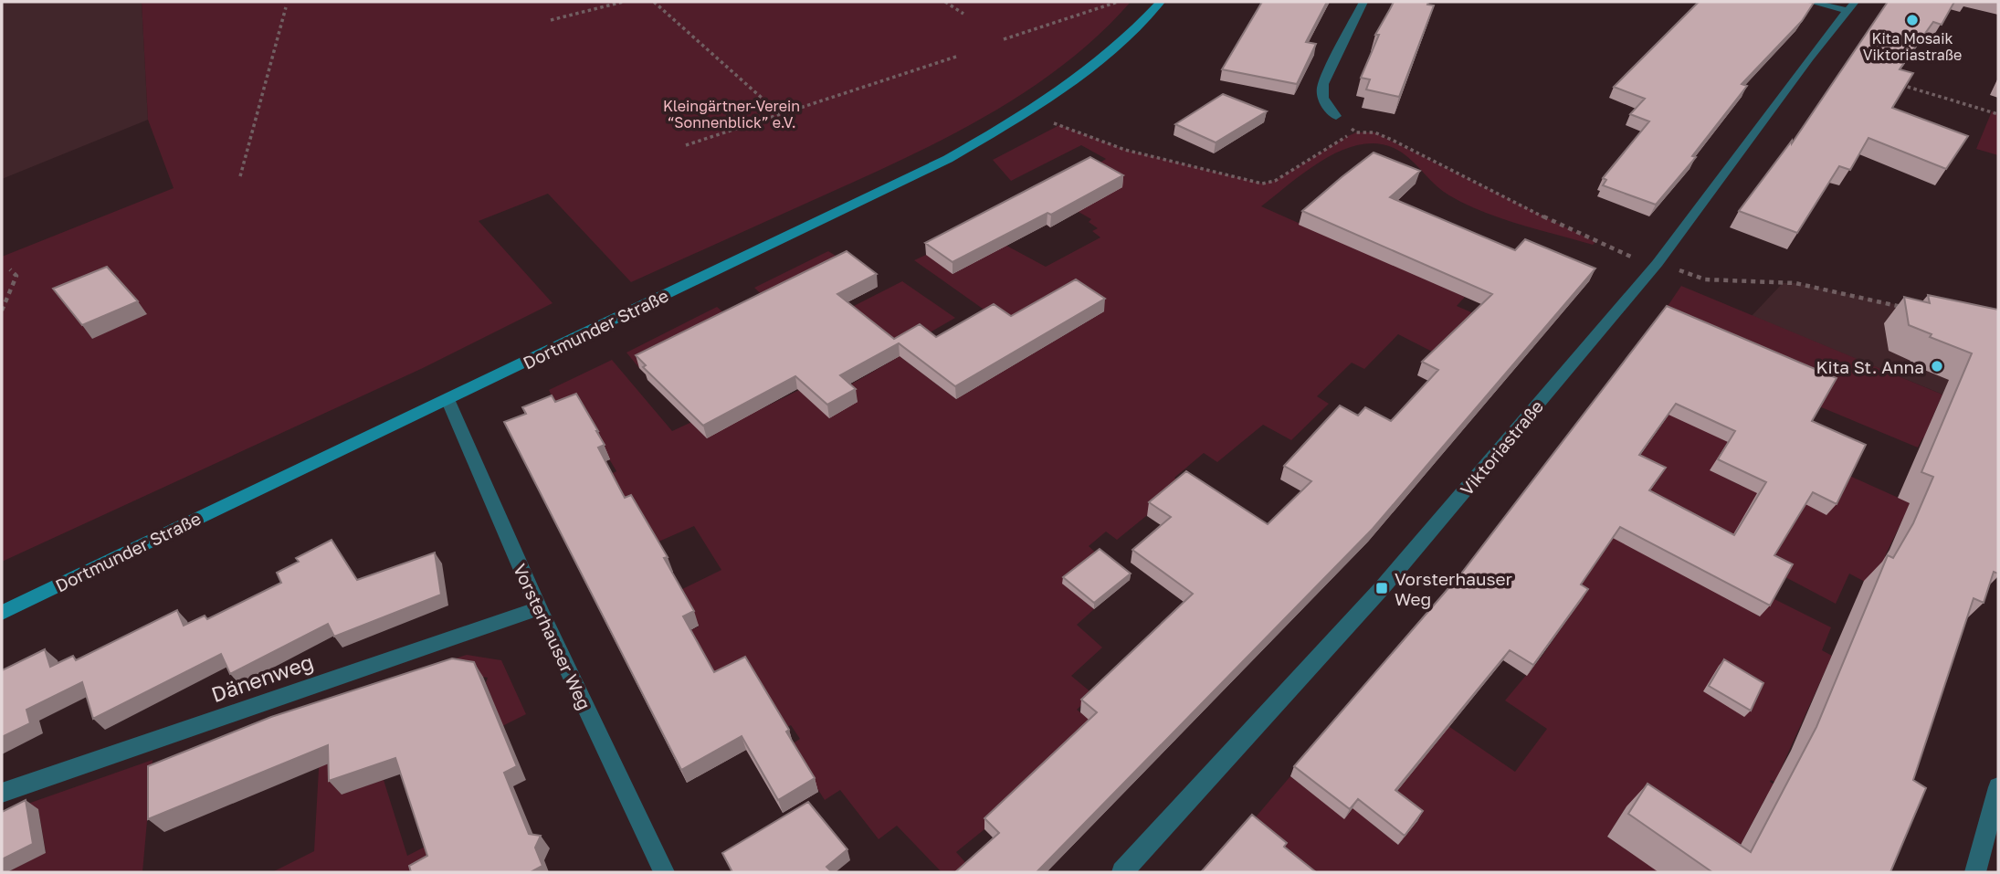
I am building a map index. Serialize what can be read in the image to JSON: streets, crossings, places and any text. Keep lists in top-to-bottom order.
{
  "streets": {
    "main road": ["Dortmunder Straße"],
    "street": ["Viktoriastraße", "Vorsterhauser Weg", "Dänenweg"]
  },
  "crossings": [
    ["Dortmunder Straße", "Vorsterhauser Weg"],
    ["Vorsterhauser Weg", "Dänenweg"]
  ],
  "parks": ["Kleingärtner-Verein “Sonnenblick” e.V."],
  "places": {
    "other": ["Kita Mosaik Viktoriastraße", "Kita St. Anna"],
    "transit": ["Vorsterhauser Weg"]
  }
}
